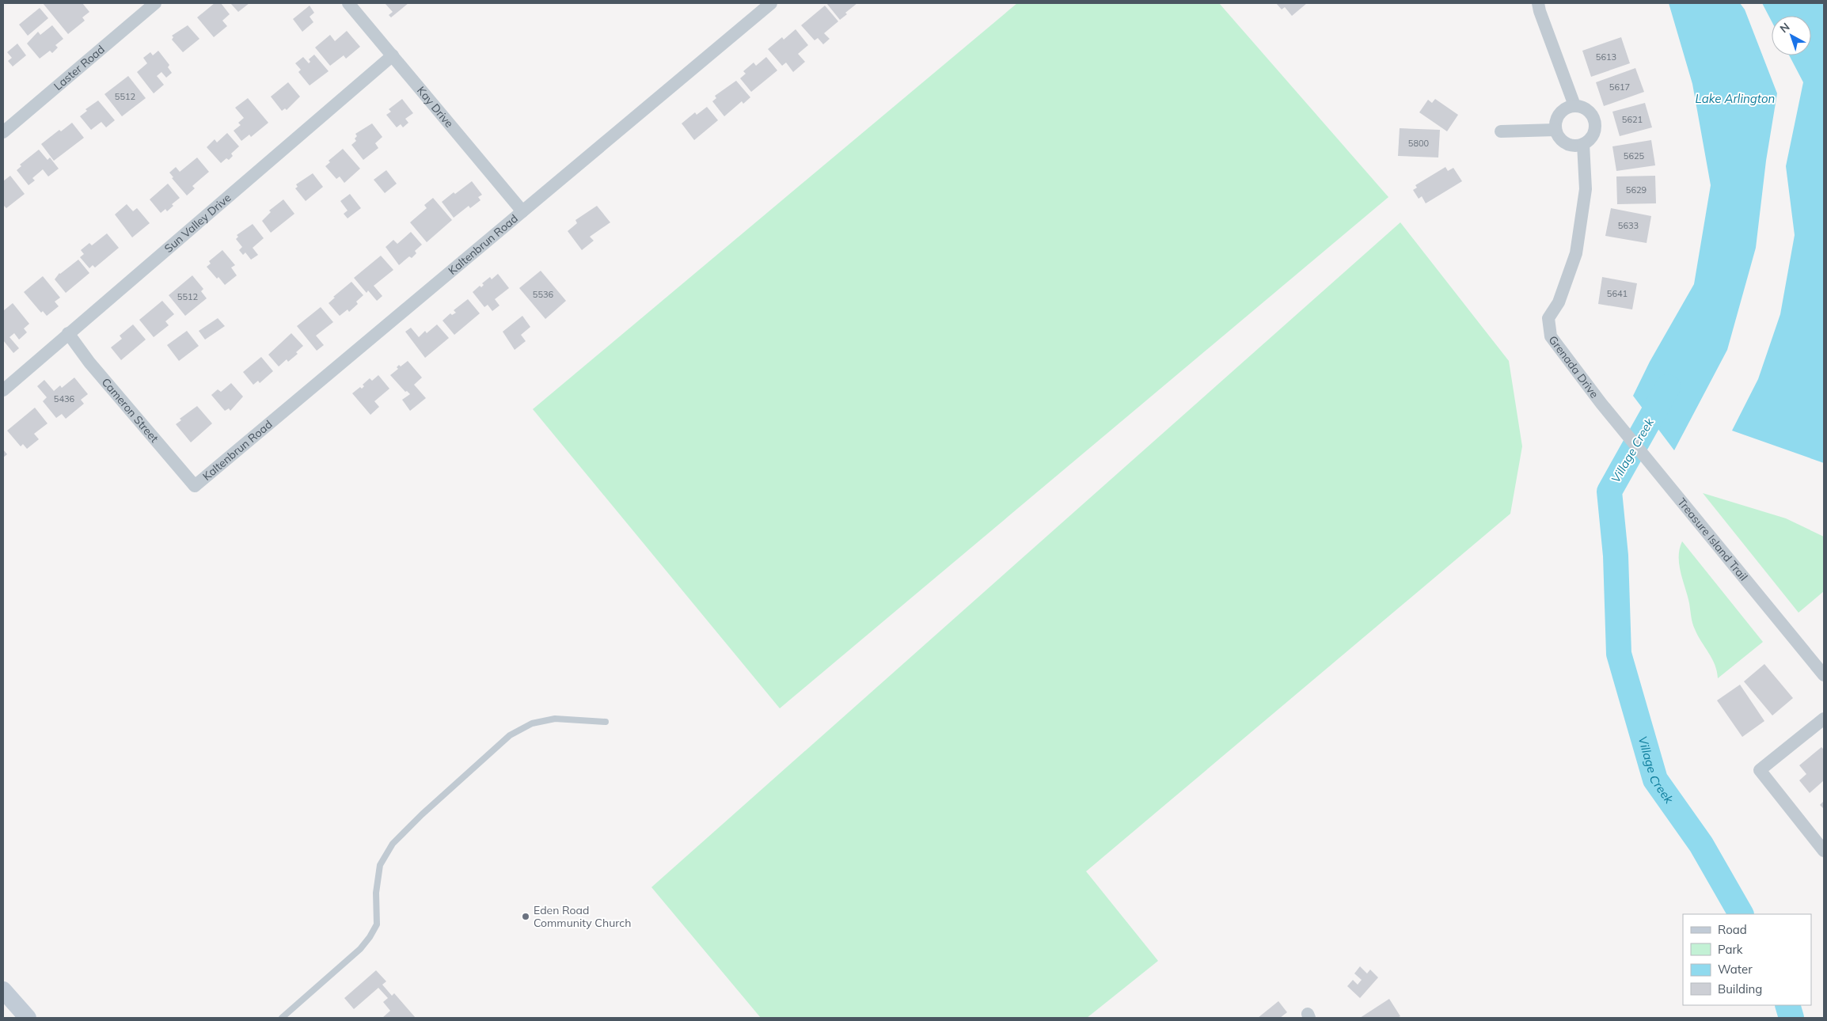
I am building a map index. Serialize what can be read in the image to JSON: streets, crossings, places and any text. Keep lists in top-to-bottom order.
{
  "streets": {
    "street": [
      "Laster Road",
      "Kay Drive",
      "Sun Valley Drive",
      "Kaltenbrun Road",
      "Grenada Drive",
      "Cameron Street",
      "Treasure Island Trail"
    ]
  },
  "crossings": [
    ["Kay Drive", "Sun Valley Drive"],
    ["Kay Drive", "Kaltenbrun Road"],
    ["Sun Valley Drive", "Cameron Street"],
    ["Kaltenbrun Road", "Cameron Street"],
    ["Grenada Drive", "Treasure Island Trail"]
  ],
  "water": ["Lake Arlington", "Village Creek"],
  "places": ["Eden Road Community Church"],
  "house_numbers": [
    "5613",
    "5617",
    "5512",
    "5621",
    "5800",
    "5625",
    "5629",
    "5633",
    "5641",
    "5536",
    "5512",
    "5436"
  ],
  "legend": [
    "Road",
    "Park",
    "Water",
    "Building"
  ],
  "north": "top left"
}
